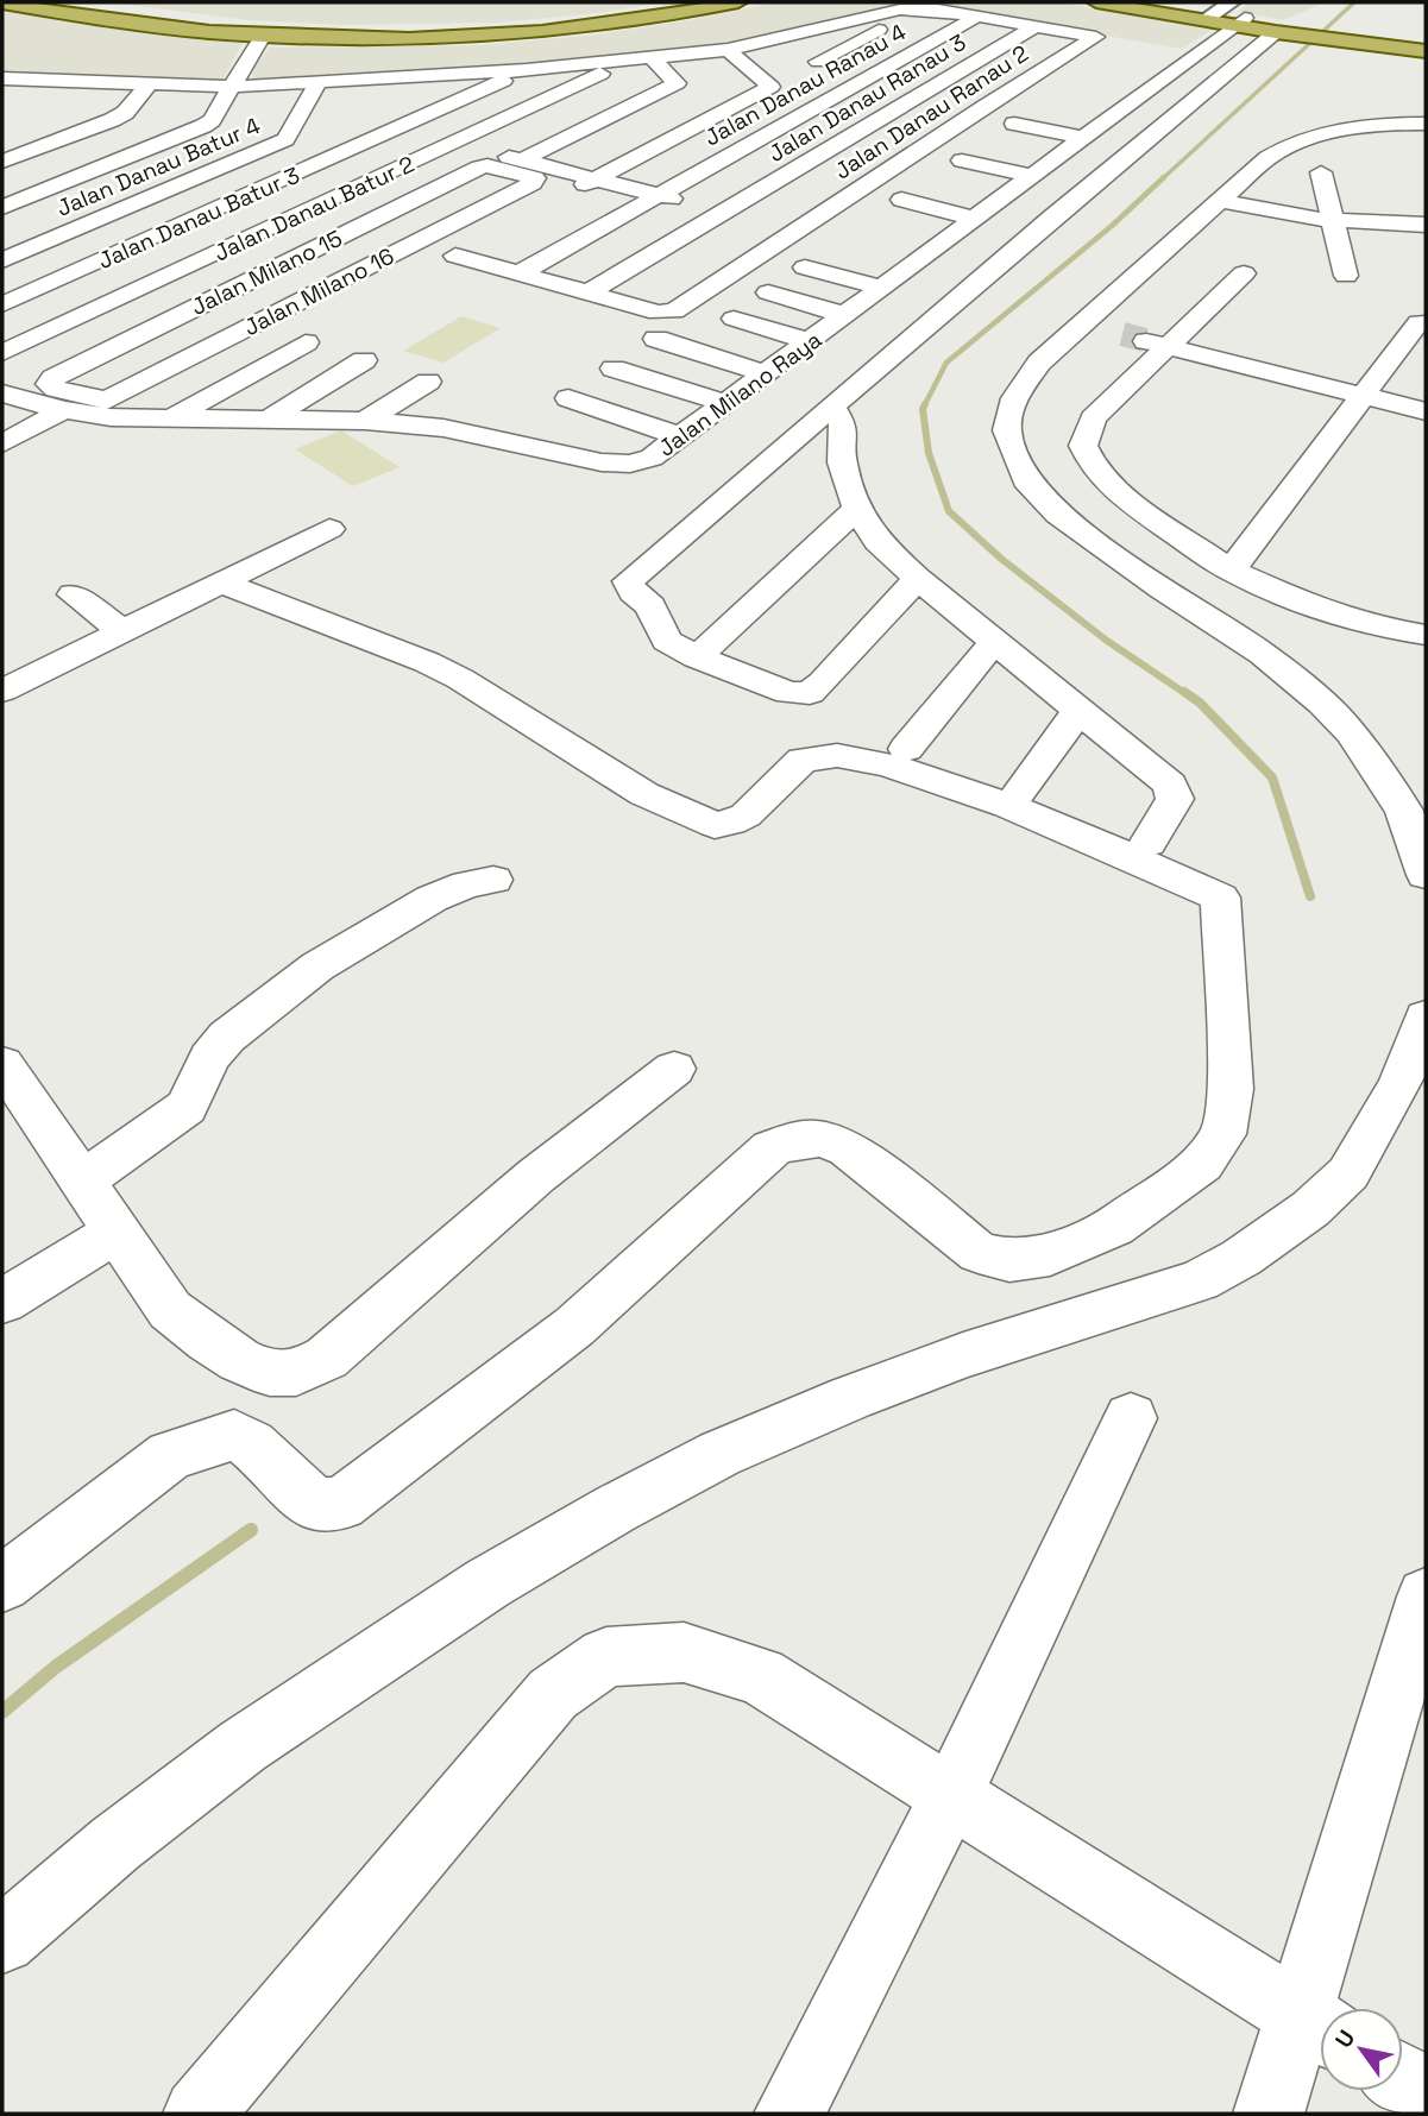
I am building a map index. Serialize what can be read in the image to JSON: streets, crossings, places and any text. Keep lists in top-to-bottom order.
{
  "streets": {
    "street": [
      "Jalan Danau Ranau 4",
      "Jalan Danau Ranau 3",
      "Jalan Danau Ranau 2",
      "Jalan Danau Batur 4",
      "Jalan Danau Batur 2",
      "Jalan Danau Batur 3",
      "Jalan Milano 15",
      "Jalan Milano 16",
      "Jalan Milano Raya"
    ]
  },
  "crossings": [
    ["Jalan Danau Ranau 3", "Jalan Danau Ranau 2"],
    ["Jalan Milano 15", "Jalan Milano 16"],
    ["Jalan Milano 15", "Jalan Milano Raya"],
    ["Jalan Milano 16", "Jalan Milano Raya"]
  ],
  "north": "top left"
}
